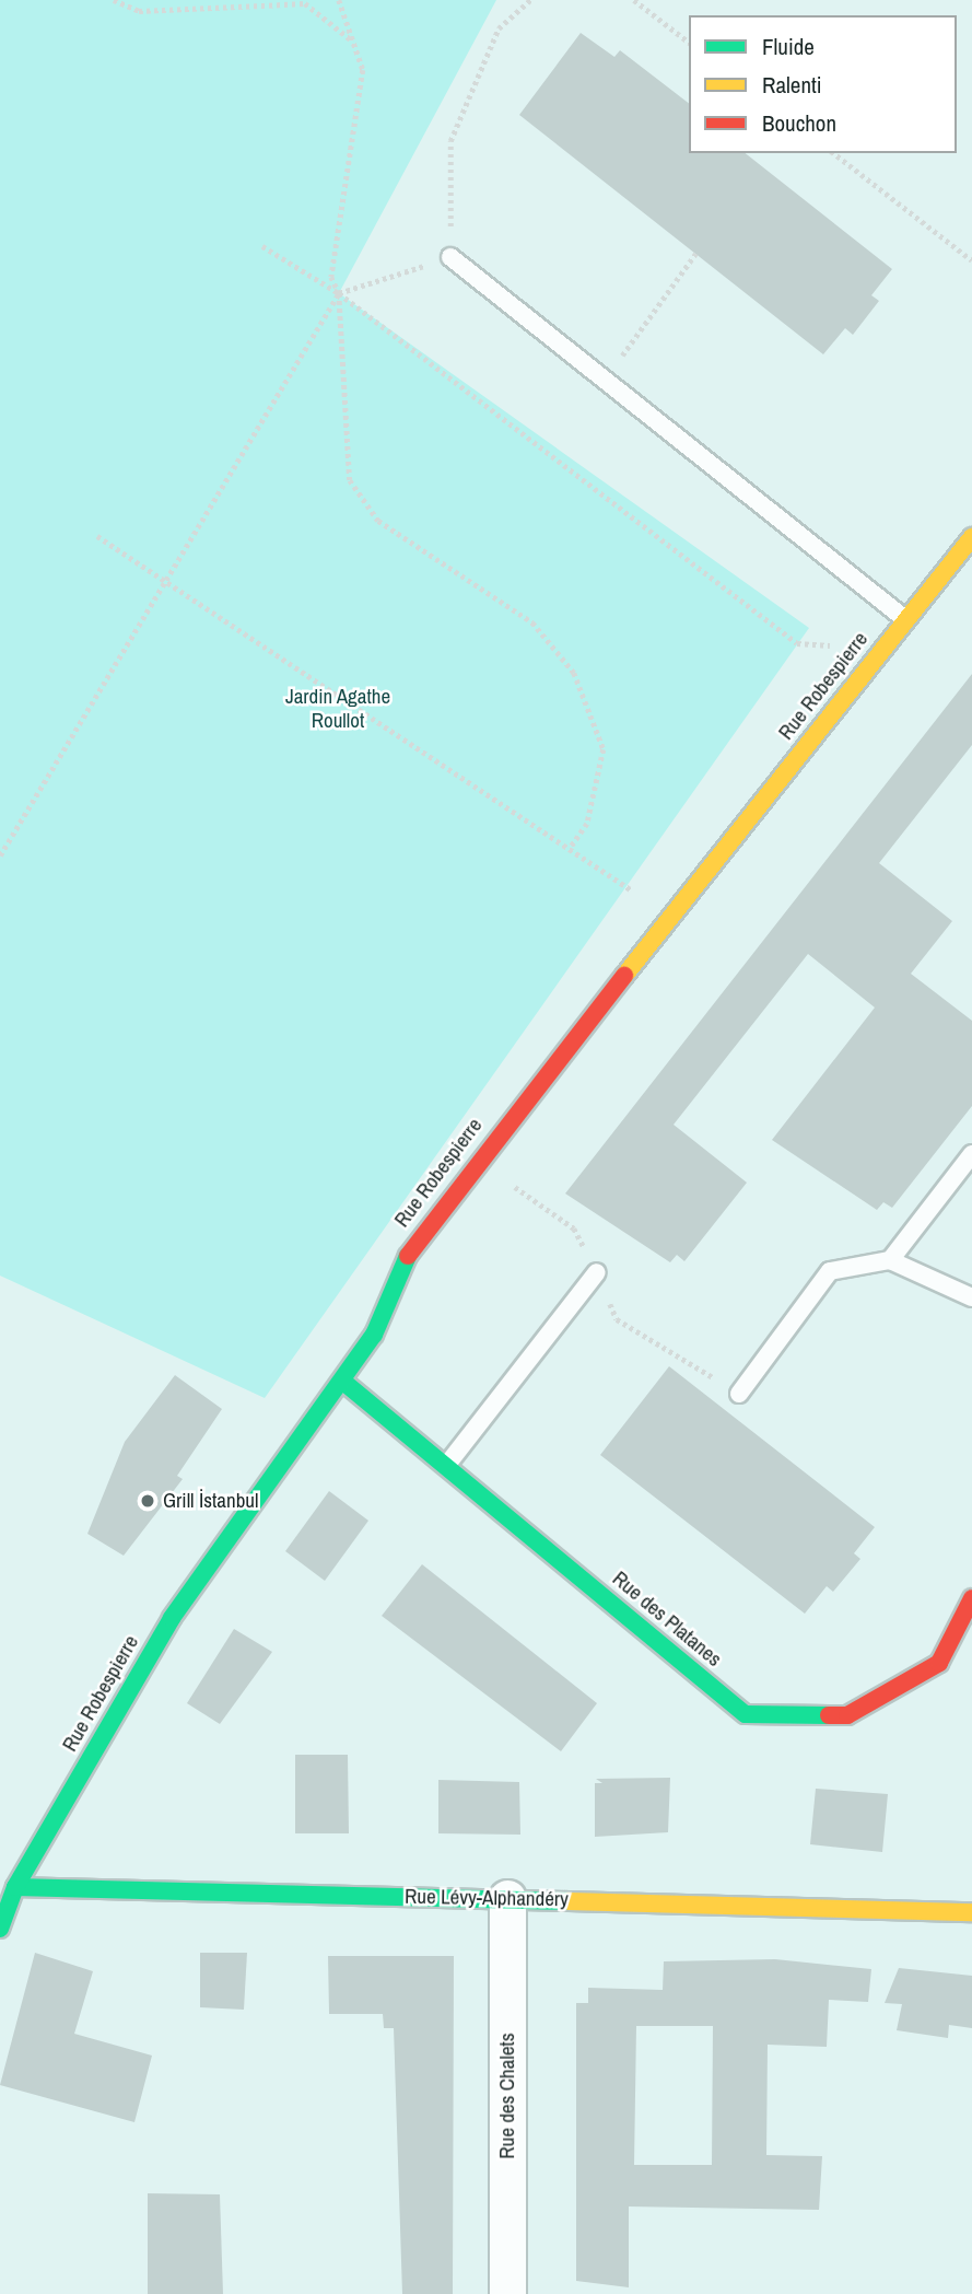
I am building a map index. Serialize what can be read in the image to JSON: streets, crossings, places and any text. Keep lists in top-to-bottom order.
{
  "streets": {
    "street": [
      "Rue Robespierre",
      "Rue des Platanes",
      "Rue Lévy-Alphandéry",
      "Rue des Chalets"
    ]
  },
  "crossings": [
    ["Rue Robespierre", "Rue des Platanes"],
    ["Rue Robespierre", "Rue Lévy-Alphandéry"],
    ["Rue Lévy-Alphandéry", "Rue des Chalets"]
  ],
  "parks": ["Jardin Agathe Roullot"],
  "places": ["Grill İstanbul"],
  "legend": ["Fluide", "Ralenti", "Bouchon"]
}
